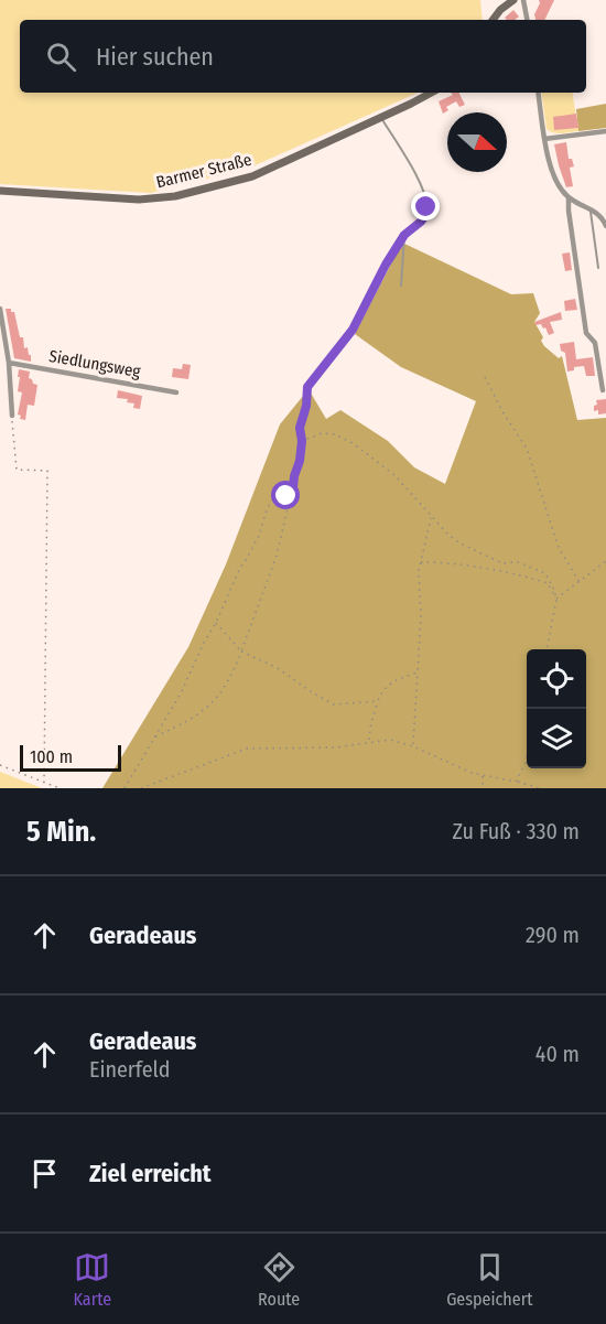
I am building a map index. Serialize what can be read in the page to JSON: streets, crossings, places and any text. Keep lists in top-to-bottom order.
{
  "streets": {
    "main road": ["Barmer Straße"],
    "street": ["Siedlungsweg"]
  },
  "scale_bar": "100 m",
  "north": "right",
  "page": {
    "search": "Hier suchen",
    "scale": "100 m",
    "heading": ["5 Min.", "Zu Fuß · 330 m"],
    "list": [
      ["Geradeaus", "290 m"],
      ["Geradeaus", "Einerfeld", "40 m"],
      "Ziel erreicht"
    ],
    "nav": ["Karte", "Route", "Gespeichert"]
  }
}
